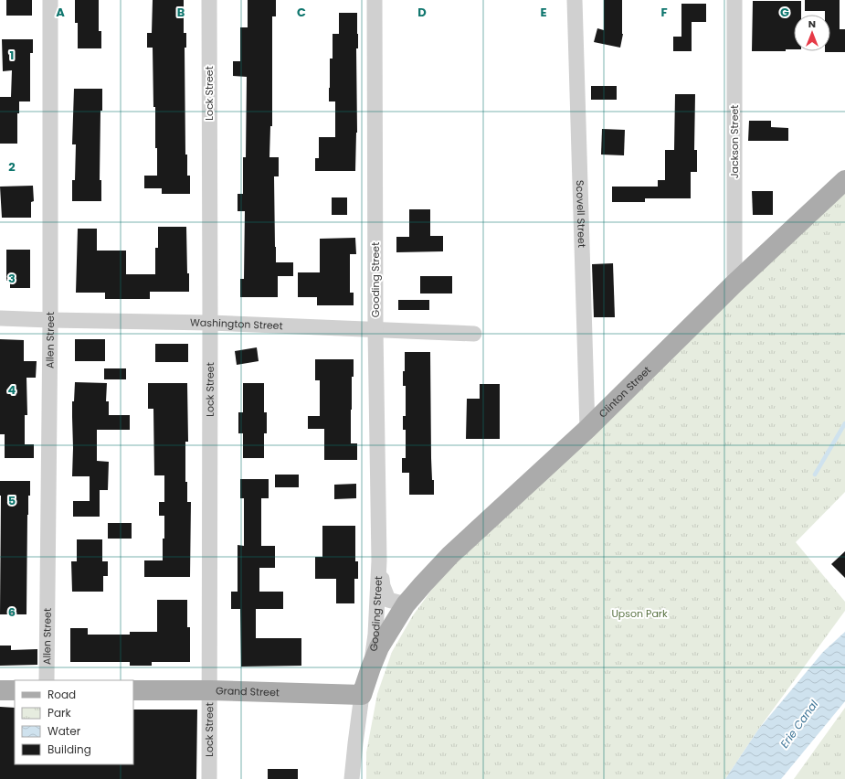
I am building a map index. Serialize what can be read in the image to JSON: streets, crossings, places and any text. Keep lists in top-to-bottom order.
{
  "streets": {
    "main road": ["Gooding Street", "Clinton Street", "Grand Street"],
    "street": [
      "Lock Street",
      "Jackson Street",
      "Scovell Street",
      "Washington Street",
      "Allen Street"
    ]
  },
  "crossings": [
    ["Lock Street", "Washington Street"],
    ["Lock Street", "Grand Street"],
    ["Jackson Street", "Clinton Street"],
    ["Scovell Street", "Clinton Street"],
    ["Gooding Street", "Washington Street"],
    ["Gooding Street", "Clinton Street"],
    ["Gooding Street", "Grand Street"],
    ["Washington Street", "Allen Street"]
  ],
  "water": ["Erie Canal"],
  "parks": ["Upson Park"],
  "legend": [
    "Road",
    "Park",
    "Water",
    "Building"
  ],
  "north": "top",
  "grid": {
    "columns": [
      "A",
      "B",
      "C",
      "D",
      "E",
      "F",
      "G"
    ],
    "rows": [
      "1",
      "2",
      "3",
      "4",
      "5",
      "6"
    ]
  }
}
